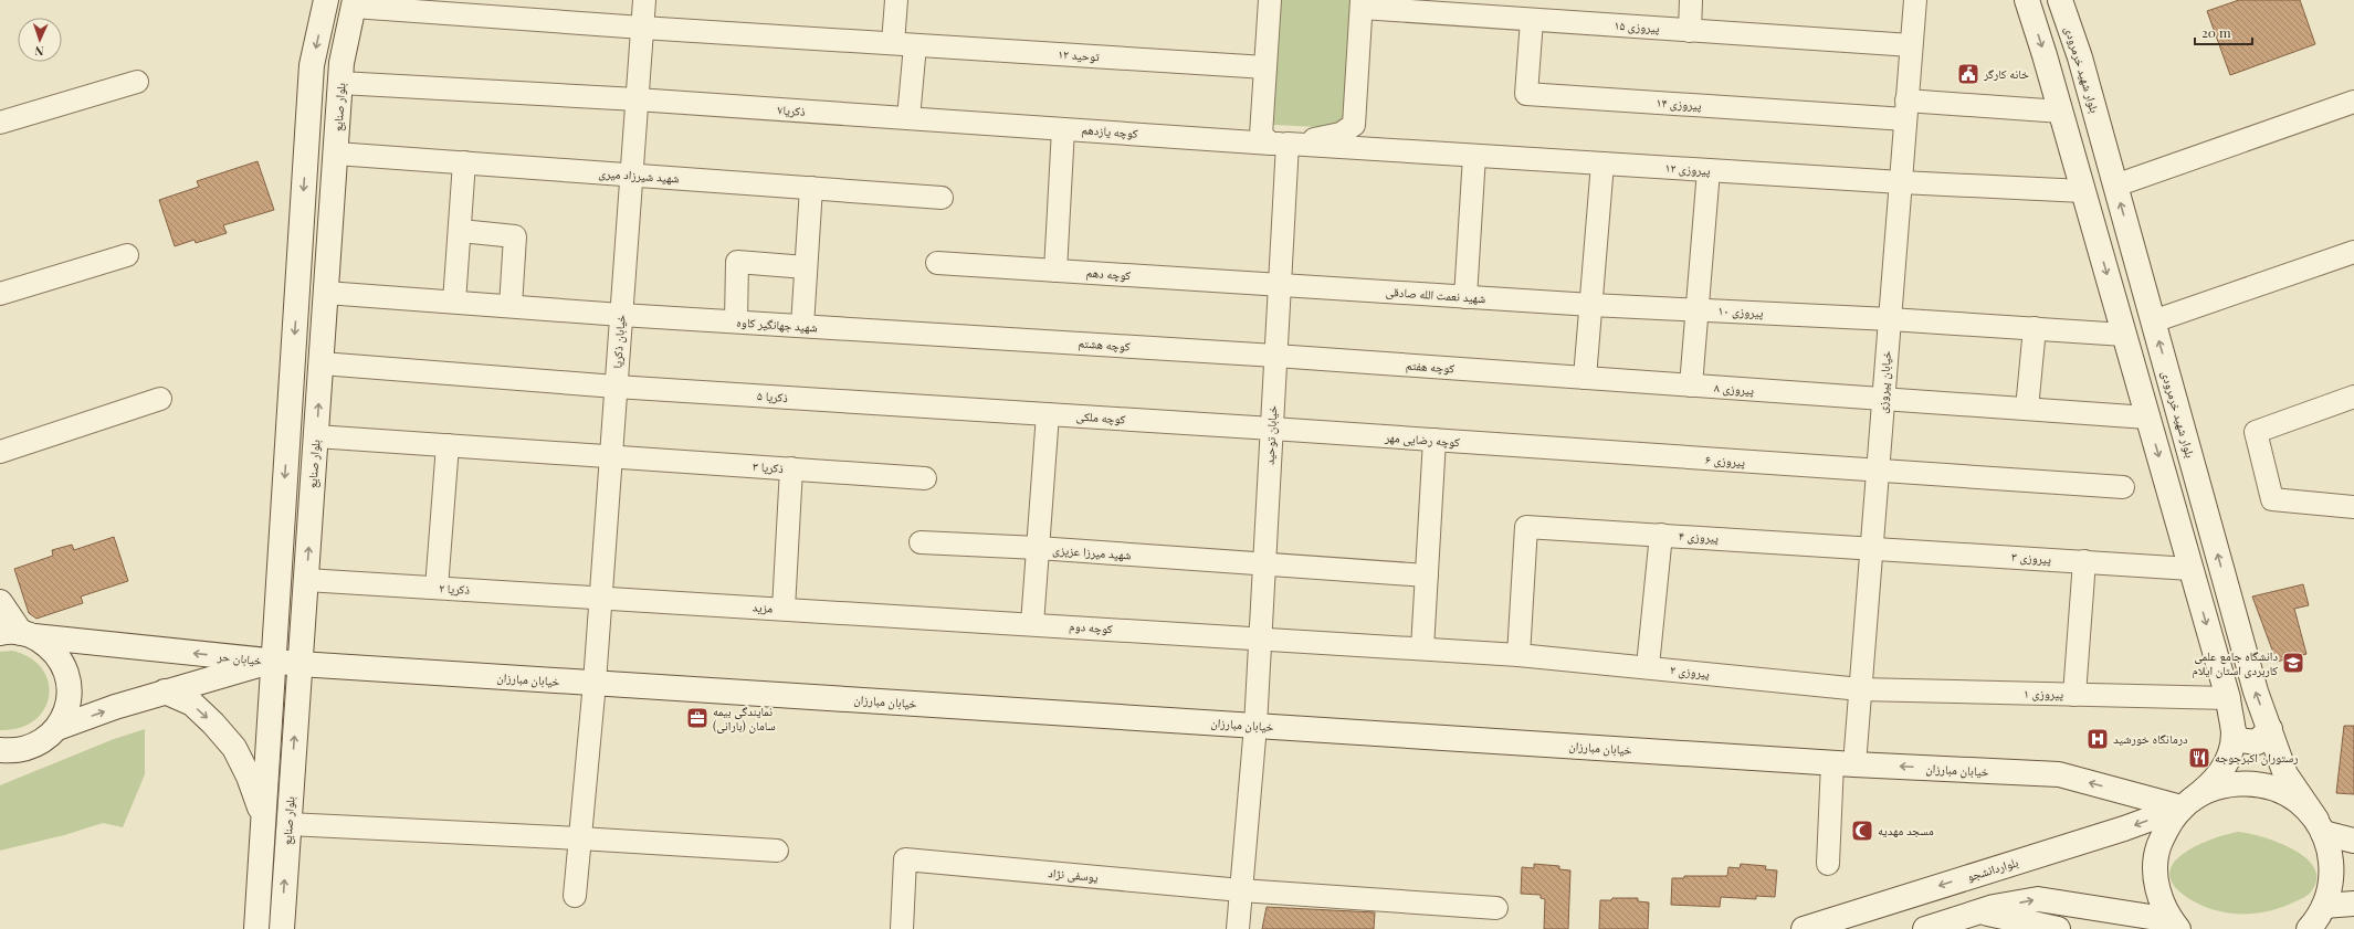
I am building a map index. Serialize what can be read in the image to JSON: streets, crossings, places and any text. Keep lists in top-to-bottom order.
{
  "streets": {
    "street": [
      "پیروزی ۱۵",
      "توحید ۱۲",
      "بلوار شهید خرمرودی",
      "پیروزی ۱۴",
      "بلوار صنایع",
      "ذکریا۷",
      "کوچه یازدهم",
      "پیروزی ۱۲",
      "شهید شیرزاد میری",
      "کوچه دهم",
      "شهید نعمت الله صادقی",
      "پیروزی ۱۰",
      "شهید جهانگیر کاوه",
      "خیابان ذکریا",
      "کوچه هشتم",
      "کوچه هفتم",
      "خیابان پیروزی",
      "پیروزی ۸",
      "ذکریا ۵",
      "کوچه ملکی",
      "خیابان توحید",
      "کوچه رضایی مهر",
      "پیروزی ۶",
      "ذکریا ۳",
      "پیروزی ۴",
      "شهید میرزا عزیزی",
      "پیروزی ۳",
      "ذکریا ۲",
      "مزید",
      "کوچه دوم",
      "خیابان حر",
      "پیروزی ۲",
      "خیابان مبارزان",
      "پیروزی ۱",
      "بلواردانشجو",
      "یوسفی نژاد"
    ]
  },
  "crossings": [
    ["پیروزی ۱۵", "پیروزی ۱۴"],
    ["پیروزی ۱۵", "خیابان پیروزی"],
    ["توحید ۱۲", "بلوار صنایع"],
    ["توحید ۱۲", "خیابان ذکریا"],
    ["پیروزی ۱۴", "خیابان پیروزی"],
    ["بلوار صنایع", "ذکریا۷"],
    ["بلوار صنایع", "شهید شیرزاد میری"],
    ["بلوار صنایع", "شهید جهانگیر کاوه"],
    ["بلوار صنایع", "ذکریا ۵"],
    ["بلوار صنایع", "ذکریا ۳"],
    ["بلوار صنایع", "ذکریا ۲"],
    ["بلوار صنایع", "خیابان حر"],
    ["بلوار صنایع", "خیابان مبارزان"],
    ["ذکریا۷", "کوچه یازدهم"],
    ["ذکریا۷", "خیابان ذکریا"],
    ["کوچه یازدهم", "پیروزی ۱۲"],
    ["کوچه یازدهم", "خیابان توحید"],
    ["پیروزی ۱۲", "خیابان پیروزی"],
    ["پیروزی ۱۲", "خیابان توحید"],
    ["شهید شیرزاد میری", "خیابان ذکریا"],
    ["کوچه دهم", "شهید نعمت الله صادقی"],
    ["کوچه دهم", "خیابان توحید"],
    ["شهید نعمت الله صادقی", "پیروزی ۱۰"],
    ["شهید نعمت الله صادقی", "خیابان توحید"],
    ["پیروزی ۱۰", "خیابان پیروزی"],
    ["شهید جهانگیر کاوه", "خیابان ذکریا"],
    ["شهید جهانگیر کاوه", "کوچه هشتم"],
    ["خیابان ذکریا", "ذکریا ۵"],
    ["خیابان ذکریا", "ذکریا ۳"],
    ["خیابان ذکریا", "ذکریا ۲"],
    ["خیابان ذکریا", "مزید"],
    ["خیابان ذکریا", "خیابان مبارزان"],
    ["کوچه هشتم", "کوچه هفتم"],
    ["کوچه هشتم", "خیابان توحید"],
    ["کوچه هفتم", "پیروزی ۸"],
    ["کوچه هفتم", "خیابان توحید"],
    ["خیابان پیروزی", "پیروزی ۸"],
    ["خیابان پیروزی", "پیروزی ۶"],
    ["خیابان پیروزی", "پیروزی ۴"],
    ["خیابان پیروزی", "پیروزی ۳"],
    ["خیابان پیروزی", "پیروزی ۲"],
    ["خیابان پیروزی", "خیابان مبارزان"],
    ["خیابان پیروزی", "پیروزی ۱"],
    ["ذکریا ۵", "کوچه ملکی"],
    ["کوچه ملکی", "خیابان توحید"],
    ["کوچه ملکی", "کوچه رضایی مهر"],
    ["خیابان توحید", "کوچه رضایی مهر"],
    ["خیابان توحید", "شهید میرزا عزیزی"],
    ["خیابان توحید", "کوچه دوم"],
    ["خیابان توحید", "خیابان مبارزان"],
    ["خیابان توحید", "یوسفی نژاد"],
    ["کوچه رضایی مهر", "پیروزی ۶"],
    ["پیروزی ۴", "پیروزی ۳"],
    ["پیروزی ۴", "پیروزی ۲"],
    ["ذکریا ۲", "مزید"],
    ["مزید", "کوچه دوم"],
    ["کوچه دوم", "پیروزی ۲"],
    ["خیابان حر", "خیابان مبارزان"],
    ["پیروزی ۲", "پیروزی ۱"],
    ["خیابان مبارزان", "بلواردانشجو"]
  ],
  "places": {
    "public building": ["خانه کارگر"],
    "school or university": ["دانشگاه جامع علمی کاربردی استان ایلام"],
    "office": ["نمایندگی بیمه سامان (بارانی)"],
    "hospital": ["درمانگاه خورشید"],
    "restaurant": ["رستوران اکبرجوجه"],
    "mosque": ["مسجد مهدیه"]
  },
  "scale_bar": "20 m",
  "north": "bottom"
}
